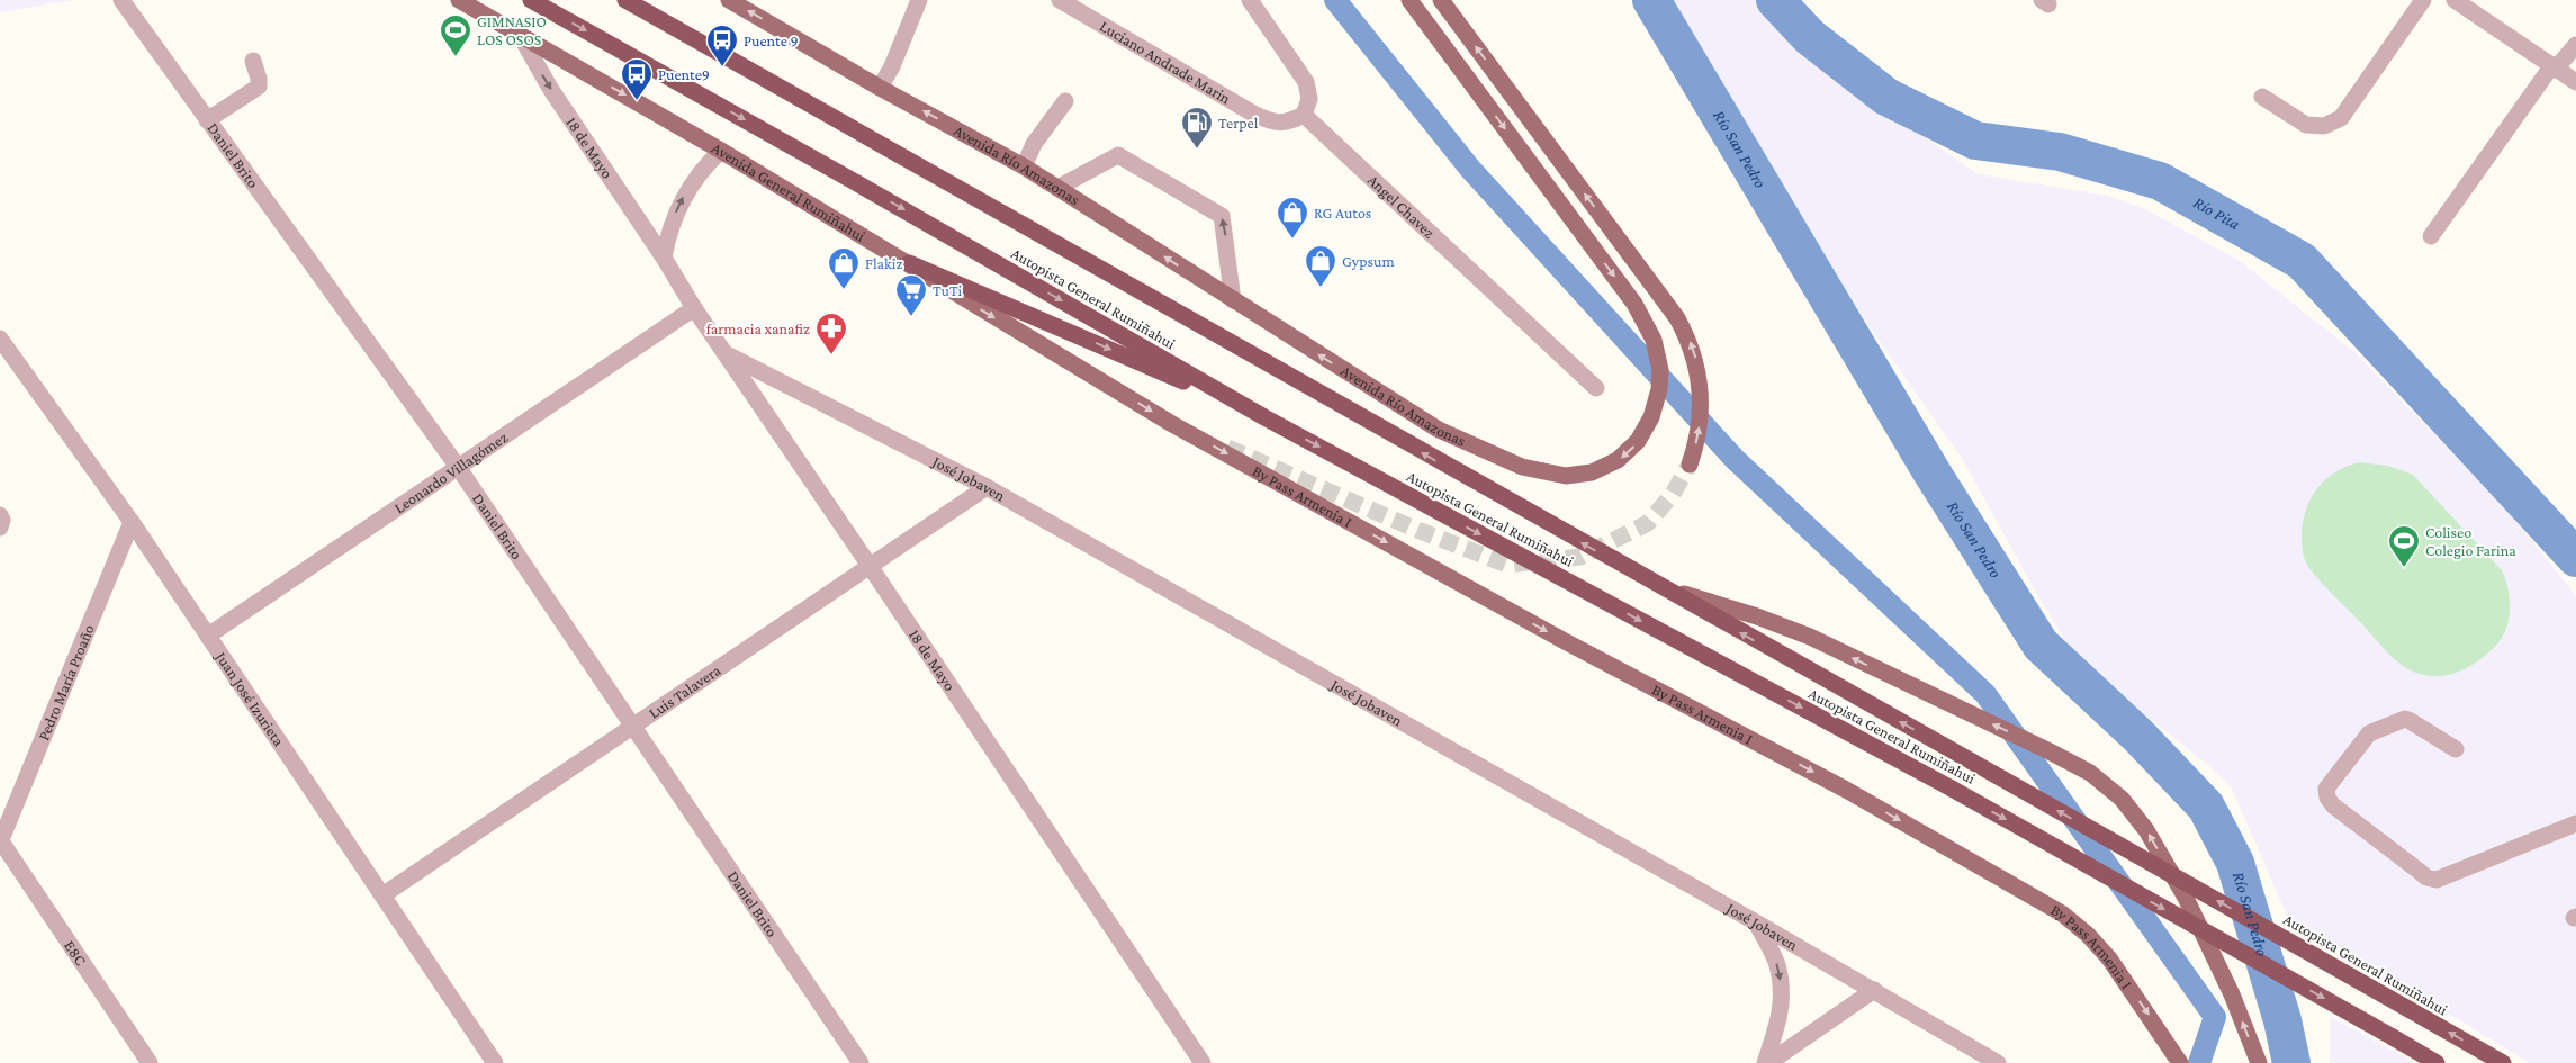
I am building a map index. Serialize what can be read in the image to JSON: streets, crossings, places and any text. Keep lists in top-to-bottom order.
{
  "streets": {
    "highway": ["Autopista General Rumiñahui"],
    "main road": ["Avenida Río Amazonas", "Avenida General Rumiñahui", "By Pass Armenia I"],
    "street": [
      "Luciano Andrade Marin",
      "18 de Mayo",
      "Daniel Brito",
      "Angel Chavez",
      "Leonardo Villagómez",
      "José Jobaven",
      "Pedro María Proaño",
      "Luis Talavera",
      "Juan José Izurieta",
      "E8C"
    ]
  },
  "crossings": [
    ["Luciano Andrade Marin", "Angel Chavez"],
    ["18 de Mayo", "Avenida General Rumiñahui"],
    ["18 de Mayo", "Leonardo Villagómez"],
    ["18 de Mayo", "José Jobaven"],
    ["18 de Mayo", "Luis Talavera"],
    ["Daniel Brito", "Leonardo Villagómez"],
    ["Daniel Brito", "Luis Talavera"],
    ["Avenida General Rumiñahui", "By Pass Armenia I"],
    ["Leonardo Villagómez", "Juan José Izurieta"],
    ["José Jobaven", "Luis Talavera"],
    ["Pedro María Proaño", "Juan José Izurieta"],
    ["Pedro María Proaño", "E8C"],
    ["Luis Talavera", "Juan José Izurieta"]
  ],
  "one_way": ["Avenida General Rumiñahui"],
  "water": ["Río San Pedro", "Río Pita"],
  "places": {
    "sports": ["GIMNASIO LOS OSOS", "Coliseo Colegio Farina"],
    "bus stop": ["Puente 9", "Puente9"],
    "fuel station": ["Terpel"],
    "shop": ["RG Autos", "Gypsum", "Flakiz"],
    "supermarket": ["TuTi"],
    "pharmacy": ["farmacia xanafiz"]
  }
}
